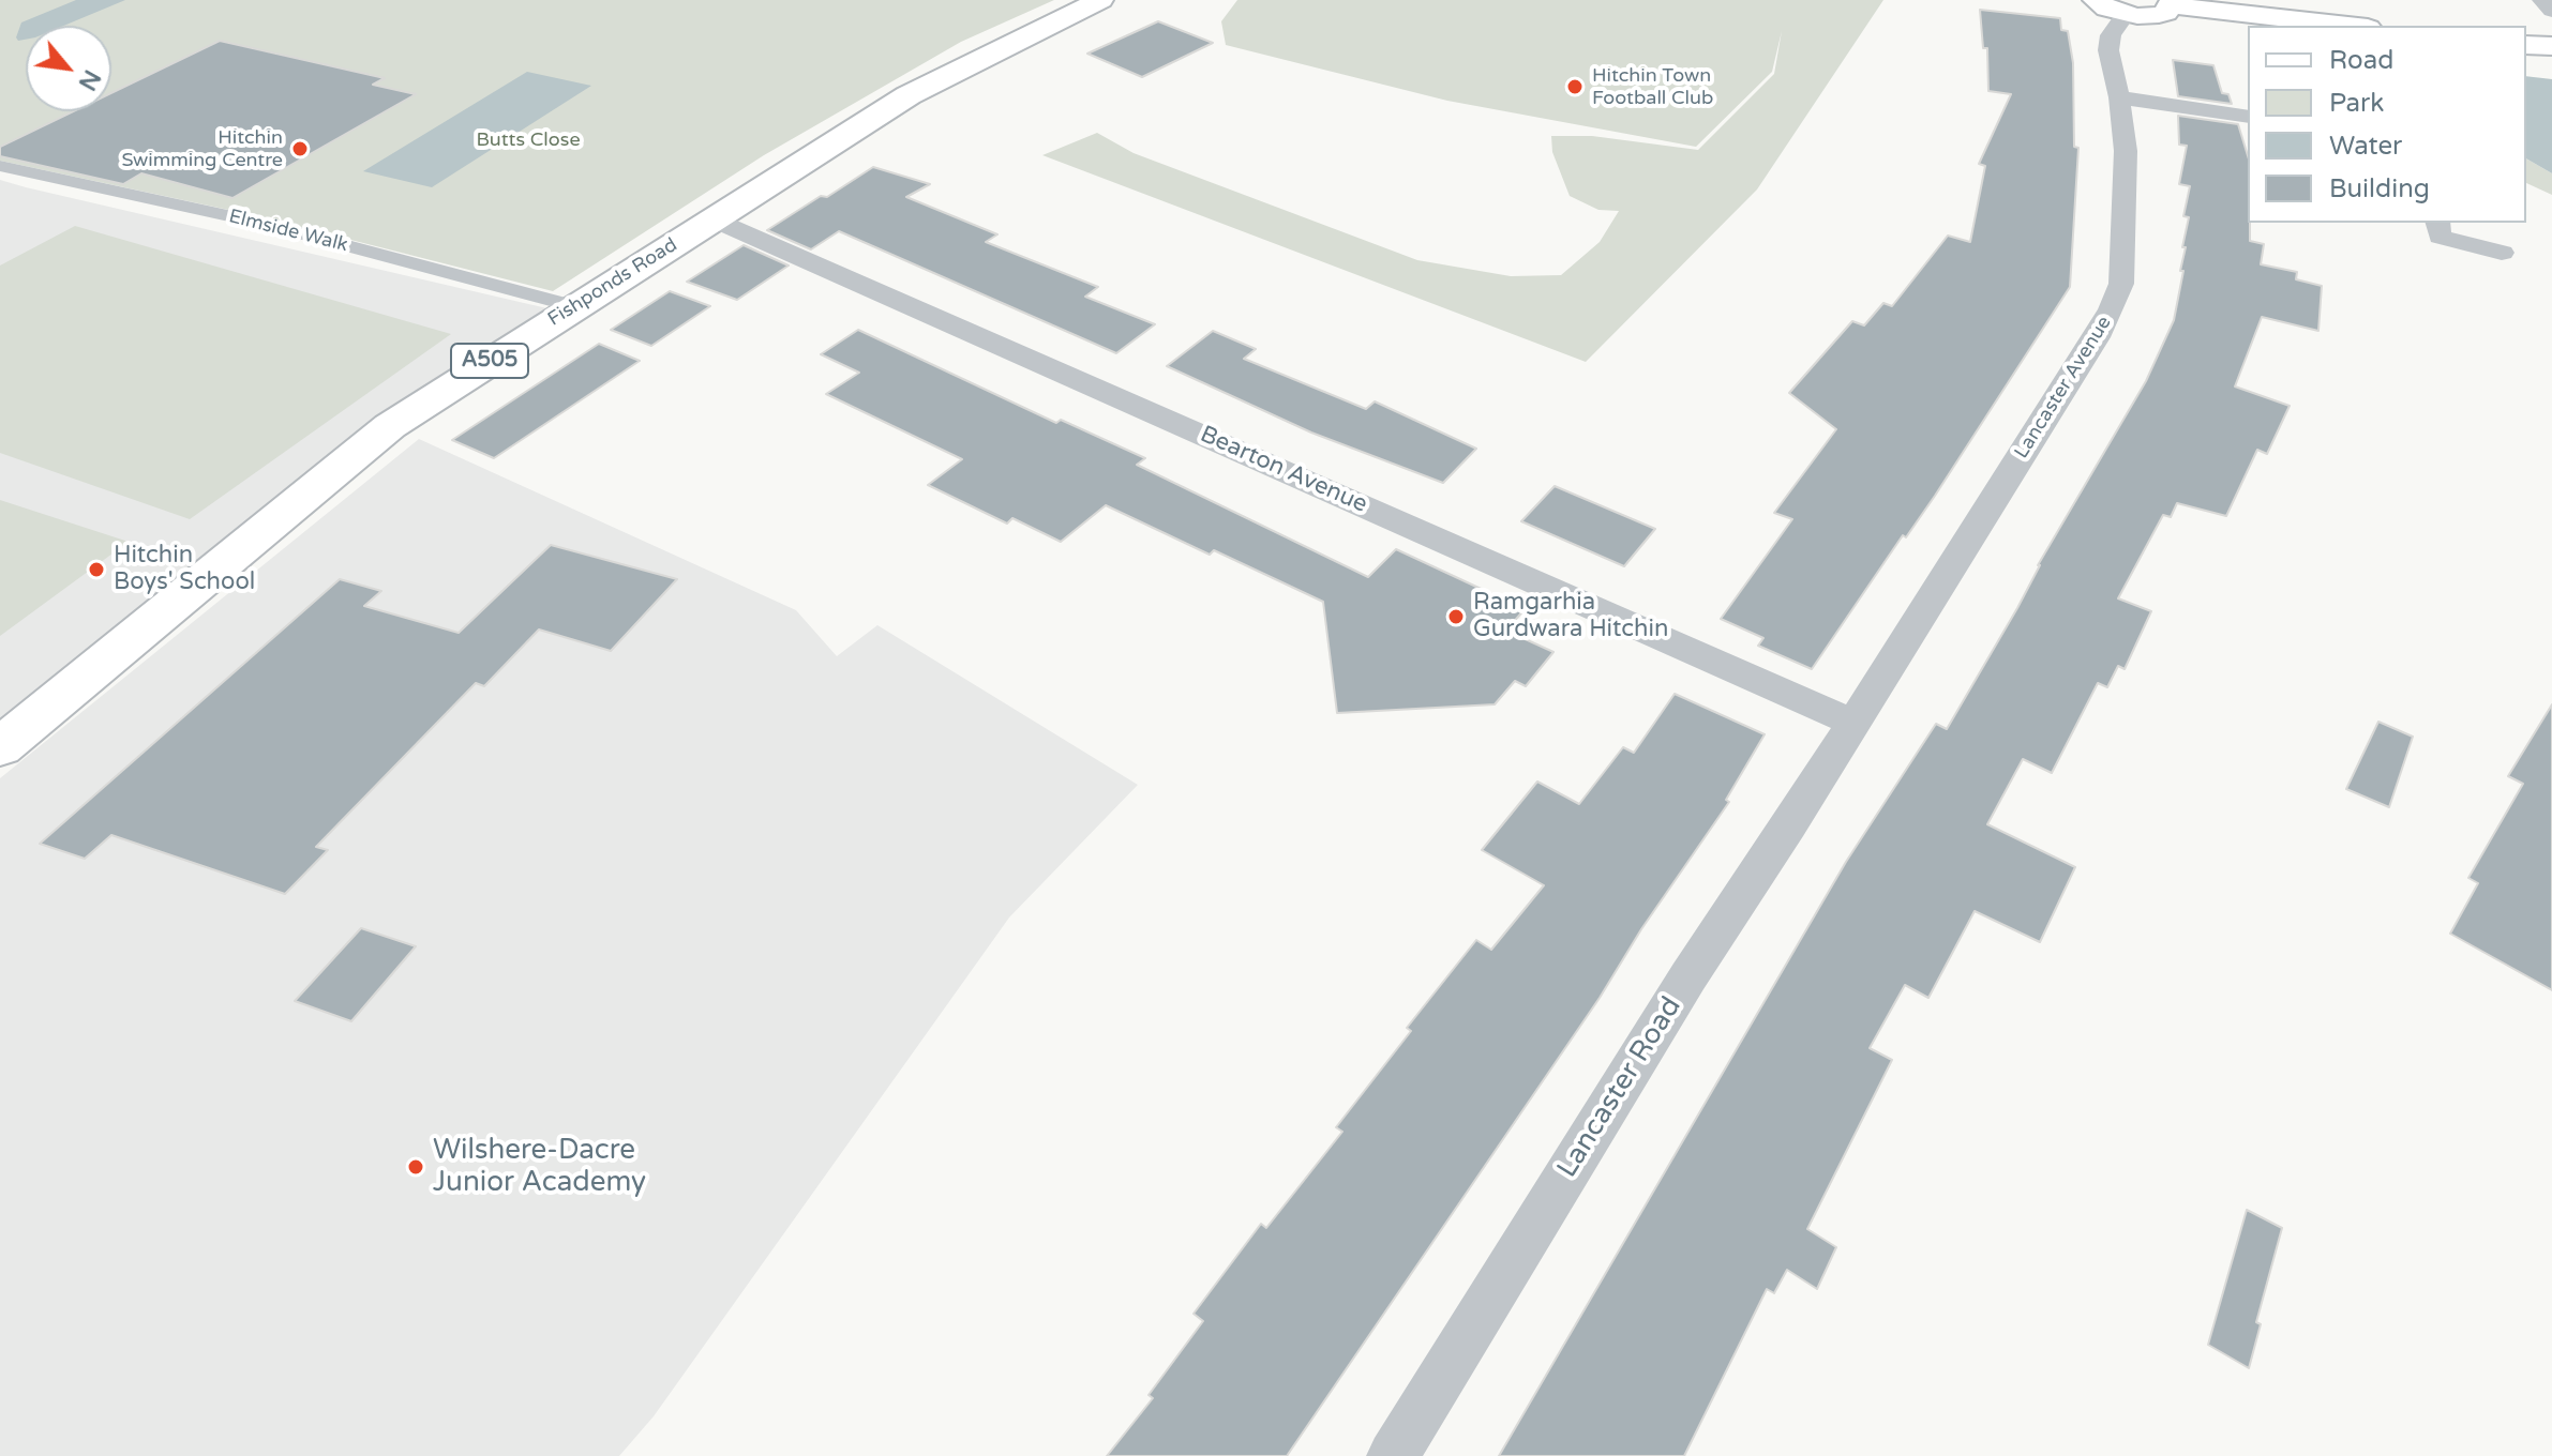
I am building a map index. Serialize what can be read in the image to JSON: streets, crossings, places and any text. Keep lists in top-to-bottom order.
{
  "streets": {
    "main road": ["Fishponds Road", "A505"],
    "street": [
      "Elmside Walk",
      "Lancaster Avenue",
      "Bearton Avenue",
      "Lancaster Road"
    ]
  },
  "crossings": [
    ["Elmside Walk", "Fishponds Road"],
    ["Fishponds Road", "Bearton Avenue"],
    ["Lancaster Avenue", "Bearton Avenue"],
    ["Lancaster Avenue", "Lancaster Road"],
    ["Bearton Avenue", "Lancaster Road"]
  ],
  "parks": ["Butts Close"],
  "places": [
    "Hitchin Town Football Club",
    "Hitchin Swimming Centre",
    "Hitchin Boys' School",
    "Ramgarhia Gurdwara Hitchin",
    "Wilshere-Dacre Junior Academy"
  ],
  "legend": [
    "Road",
    "Park",
    "Water",
    "Building"
  ],
  "north": "bottom right"
}
